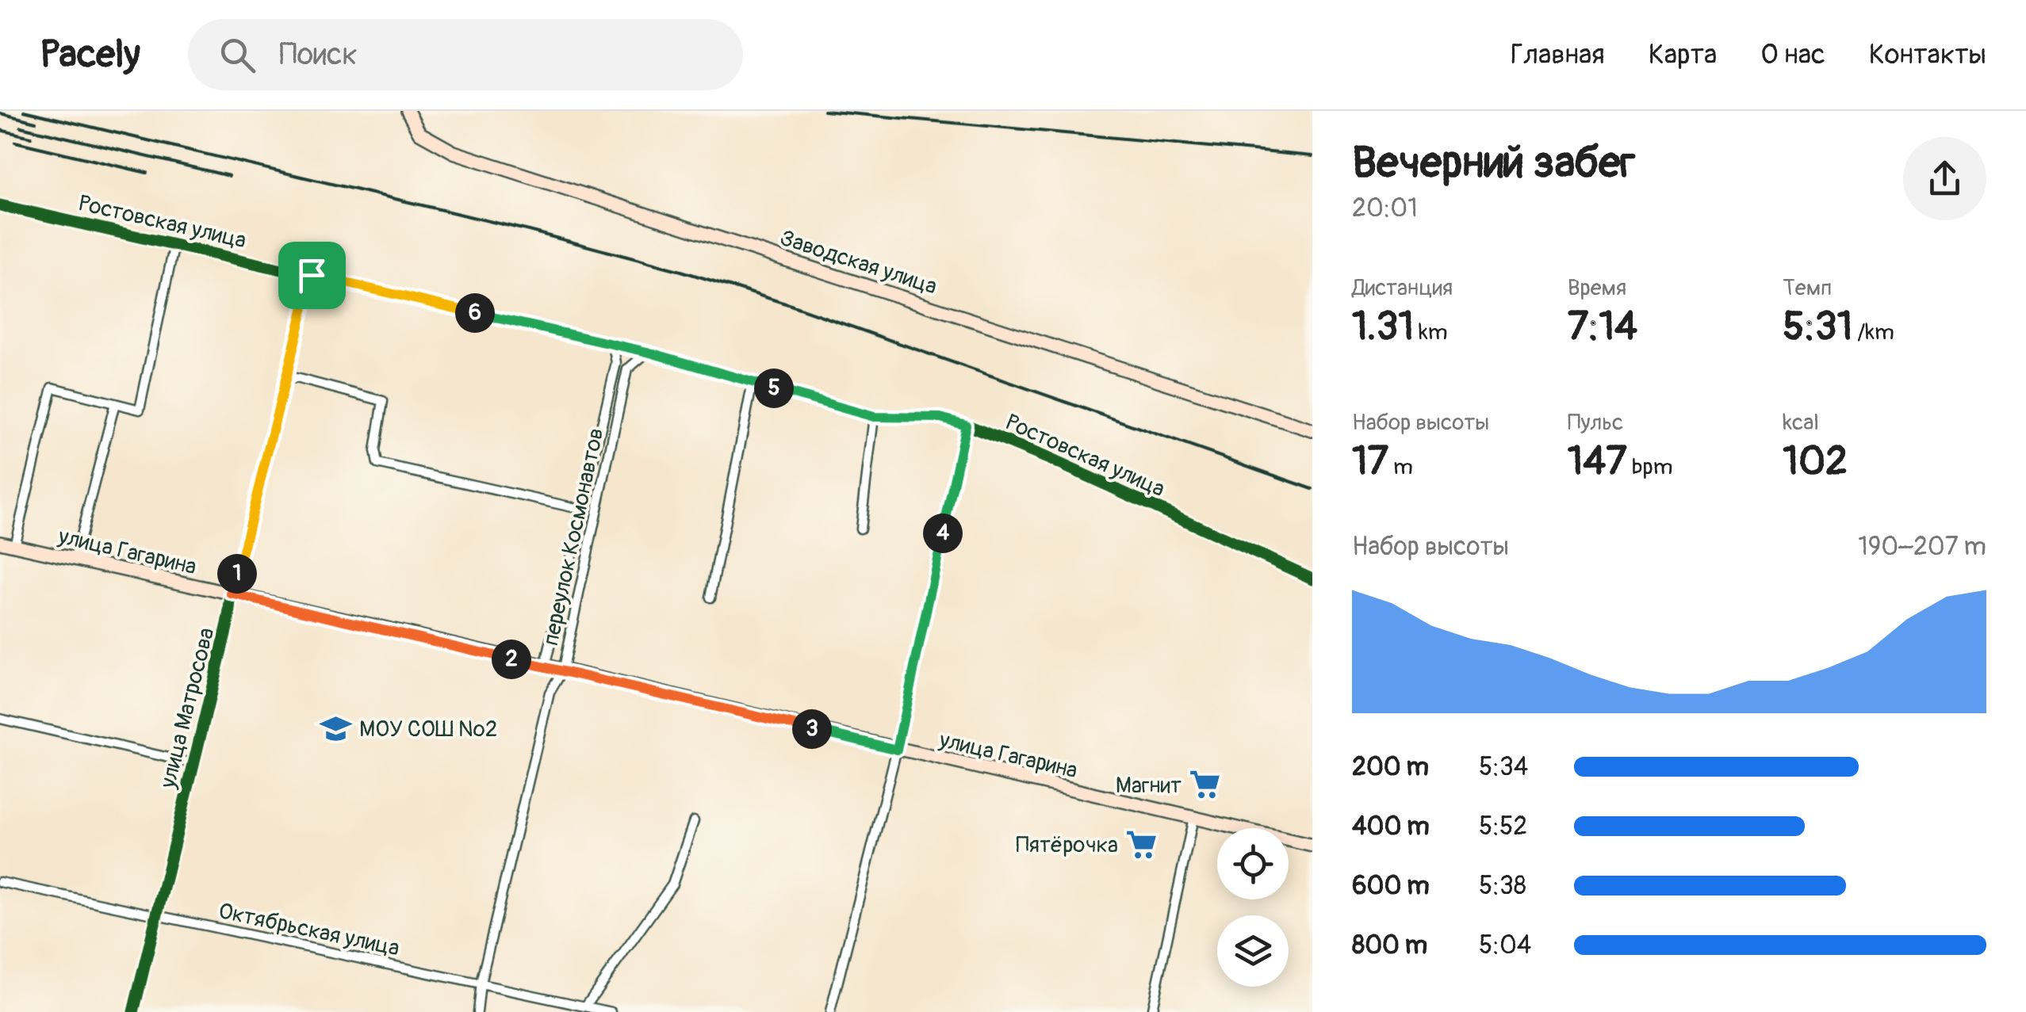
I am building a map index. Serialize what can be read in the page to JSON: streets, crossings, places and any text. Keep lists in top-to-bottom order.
{
  "streets": {
    "main road": ["Заводская улица", "улица Гагарина"],
    "street": [
      "Ростовская улица",
      "переулок Космонавтов",
      "улица Матросова",
      "Октябрьская улица"
    ]
  },
  "crossings": [
    ["Ростовская улица", "переулок Космонавтов"],
    ["Ростовская улица", "улица Матросова"],
    ["переулок Космонавтов", "улица Гагарина"],
    ["переулок Космонавтов", "Октябрьская улица"],
    ["улица Гагарина", "улица Матросова"],
    ["улица Матросова", "Октябрьская улица"]
  ],
  "places": {
    "school or university": ["МОУ СОШ №2"],
    "supermarket": ["Магнит", "Пятёрочка"]
  },
  "page": {
    "header": "Pacely",
    "search": "Поиск",
    "nav": [
      "Главная",
      "Карта",
      "О нас",
      "Контакты"
    ],
    "heading": ["Вечерний забег", "20:01"],
    "stats": [
      ["Дистанция", "1.31 km"],
      ["Время", "7:14"],
      ["Темп", "5:31 /km"],
      ["Набор высоты", "17 m"],
      ["Пульс", "147 bpm"],
      ["kcal", "102"]
    ],
    "pins": [
      "6",
      "5",
      "4",
      "1",
      "2",
      "3"
    ],
    "chart": ["Набор высоты", "190–207 m"],
    "list": [
      {
        "name": "200 m",
        "note": "5:34"
      },
      {
        "name": "400 m",
        "note": "5:52"
      },
      {
        "name": "600 m",
        "note": "5:38"
      },
      {
        "name": "800 m",
        "note": "5:04"
      }
    ]
  }
}
